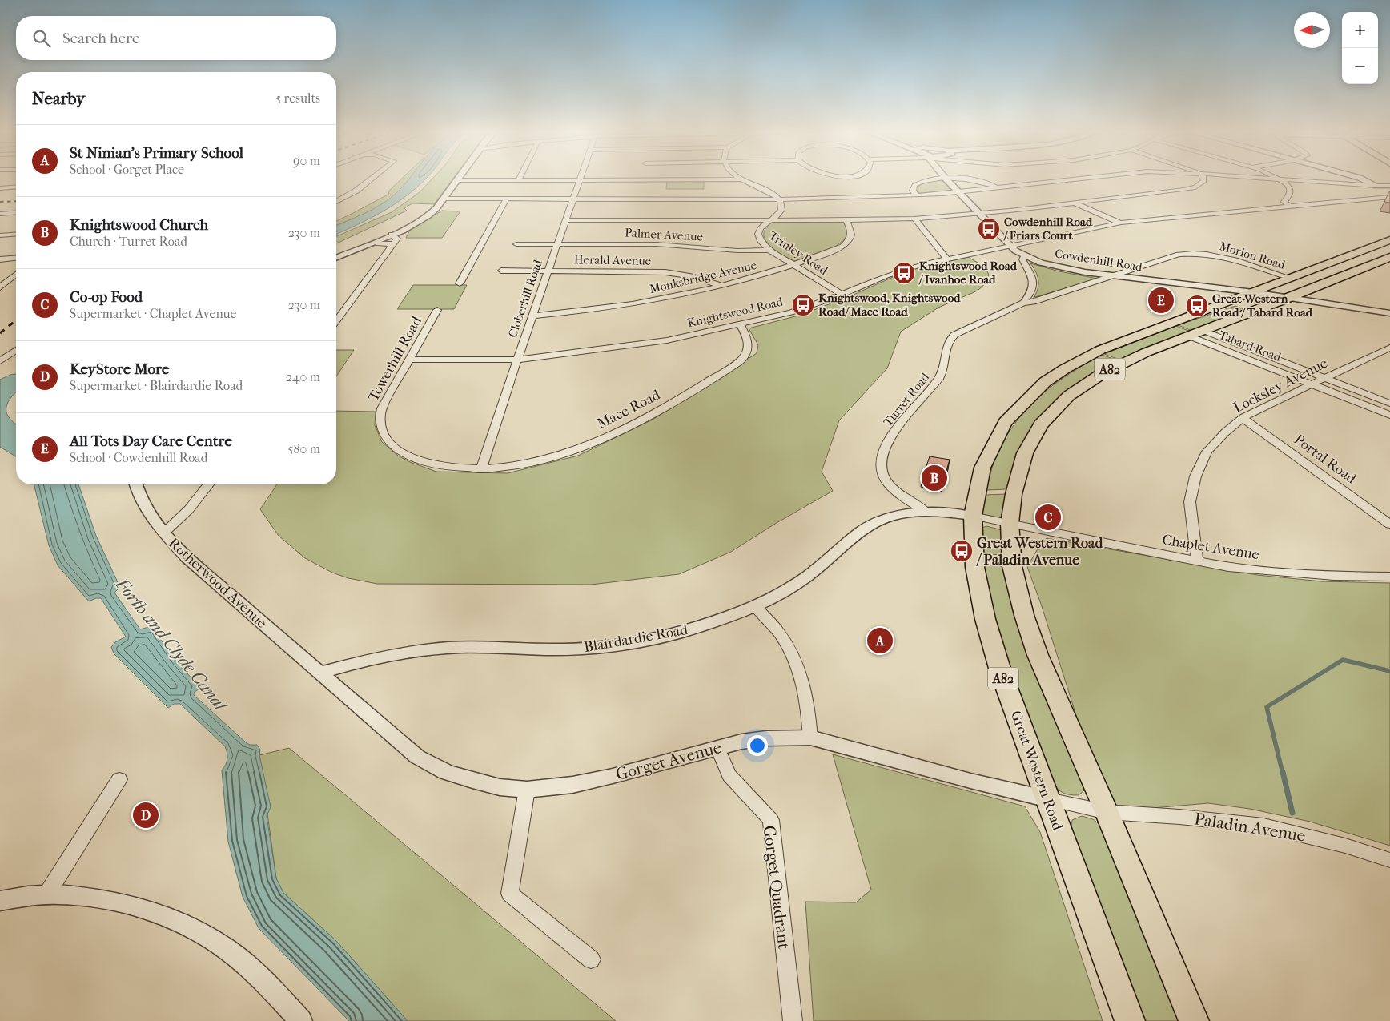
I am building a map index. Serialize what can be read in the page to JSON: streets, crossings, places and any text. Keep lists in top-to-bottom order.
{
  "streets": {
    "main road": ["A82", "Great Western Road"],
    "street": [
      "Palmer Avenue",
      "Trinley Road",
      "Morion Road",
      "Herald Avenue",
      "Cowdenhill Road",
      "Monksbridge Avenue",
      "Cloberhill Road",
      "Knightswood Road",
      "Tabard Road",
      "Towerhill Road",
      "Locksley Avenue",
      "Turret Road",
      "Mace Road",
      "Portal Road",
      "Chaplet Avenue",
      "Rotherwood Avenue",
      "Blairdardie Road",
      "Gorget Avenue",
      "Paladin Avenue",
      "Gorget Quadrant"
    ]
  },
  "crossings": [
    ["Palmer Avenue", "Trinley Road"],
    ["Palmer Avenue", "Cloberhill Road"],
    ["Trinley Road", "Monksbridge Avenue"],
    ["Trinley Road", "Knightswood Road"],
    ["Morion Road", "Cowdenhill Road"],
    ["Morion Road", "Turret Road"],
    ["Morion Road", "Great Western Road"],
    ["Herald Avenue", "Monksbridge Avenue"],
    ["Herald Avenue", "Cloberhill Road"],
    ["Cowdenhill Road", "Knightswood Road"],
    ["Cowdenhill Road", "A82"],
    ["Cowdenhill Road", "Turret Road"],
    ["Cowdenhill Road", "Great Western Road"],
    ["Monksbridge Avenue", "Cloberhill Road"],
    ["Cloberhill Road", "Knightswood Road"],
    ["Cloberhill Road", "Towerhill Road"],
    ["Cloberhill Road", "Mace Road"],
    ["Knightswood Road", "Towerhill Road"],
    ["Knightswood Road", "Mace Road"],
    ["Tabard Road", "A82"],
    ["Tabard Road", "Locksley Avenue"],
    ["Towerhill Road", "Mace Road"],
    ["A82", "Chaplet Avenue"],
    ["A82", "Paladin Avenue"],
    ["Locksley Avenue", "Portal Road"],
    ["Locksley Avenue", "Chaplet Avenue"],
    ["Turret Road", "Blairdardie Road"],
    ["Chaplet Avenue", "Blairdardie Road"],
    ["Chaplet Avenue", "Great Western Road"],
    ["Rotherwood Avenue", "Blairdardie Road"],
    ["Rotherwood Avenue", "Gorget Avenue"],
    ["Blairdardie Road", "Gorget Avenue"],
    ["Blairdardie Road", "Great Western Road"],
    ["Gorget Avenue", "Great Western Road"],
    ["Gorget Avenue", "Gorget Quadrant"]
  ],
  "water": ["Forth and Clyde Canal"],
  "places": {
    "bus stop": [
      "Cowdenhill Road / Friars Court",
      "Knightswood Road / Ivanhoe Road",
      "Knightswood, Knightswood Road/ Mace Road",
      "Great Western Road / Tabard Road",
      "Great Western Road / Paladin Avenue"
    ]
  },
  "north": "left",
  "page": {
    "map_buttons": ["+", "−"],
    "search": "Search here",
    "heading": ["Nearby", "5 results"],
    "list": [
      {
        "mark": "A",
        "name": "St Ninian's Primary School",
        "note": "School · Gorget Place",
        "value": "90 m"
      },
      {
        "mark": "B",
        "name": "Knightswood Church",
        "note": "Church · Turret Road",
        "value": "230 m"
      },
      {
        "mark": "C",
        "name": "Co-op Food",
        "note": "Supermarket · Chaplet Avenue",
        "value": "230 m"
      },
      {
        "mark": "D",
        "name": "KeyStore More",
        "note": "Supermarket · Blairdardie Road",
        "value": "240 m"
      },
      {
        "mark": "E",
        "name": "All Tots Day Care Centre",
        "note": "School · Cowdenhill Road",
        "value": "580 m"
      }
    ],
    "pins": [
      "E",
      "B",
      "C",
      "A",
      "D"
    ]
  }
}
